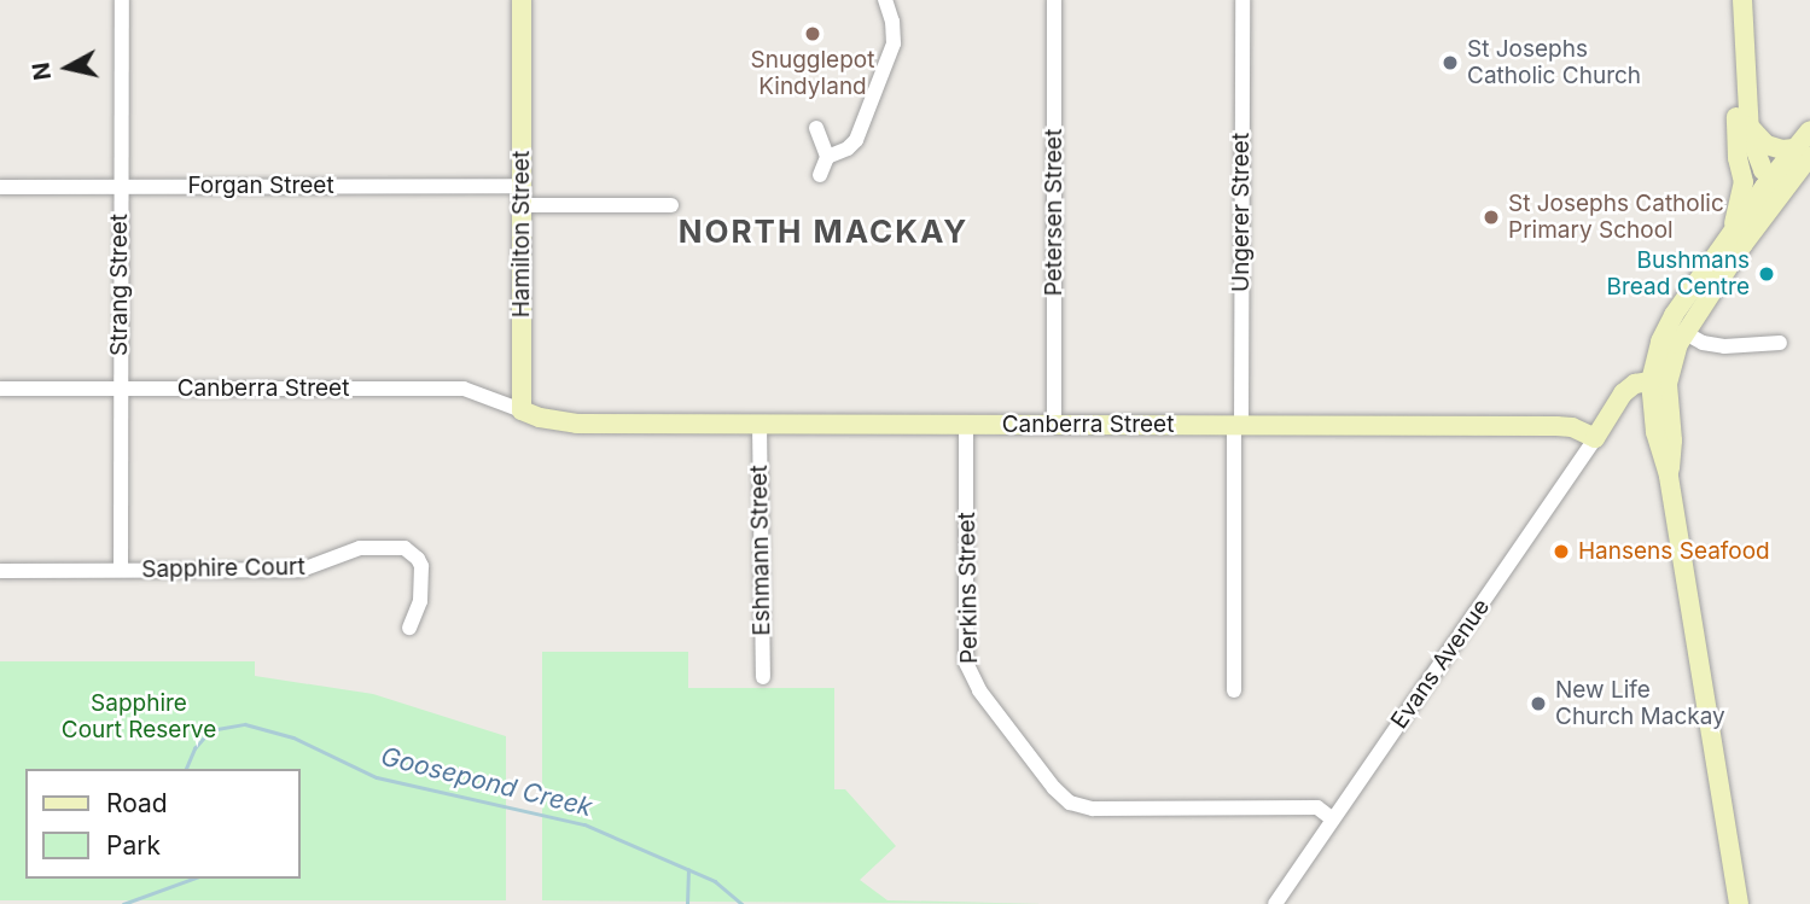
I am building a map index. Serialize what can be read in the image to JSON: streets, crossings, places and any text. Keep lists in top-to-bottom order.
{
  "streets": {
    "street": [
      "Forgan Street",
      "Petersen Street",
      "Ungerer Street",
      "Hamilton Street",
      "Strang Street",
      "Canberra Street",
      "Eshmann Street",
      "Sapphire Court",
      "Perkins Street",
      "Evans Avenue"
    ]
  },
  "crossings": [
    ["Forgan Street", "Hamilton Street"],
    ["Forgan Street", "Strang Street"],
    ["Petersen Street", "Canberra Street"],
    ["Ungerer Street", "Canberra Street"],
    ["Hamilton Street", "Canberra Street"],
    ["Strang Street", "Canberra Street"],
    ["Strang Street", "Sapphire Court"],
    ["Canberra Street", "Eshmann Street"],
    ["Canberra Street", "Perkins Street"],
    ["Canberra Street", "Evans Avenue"],
    ["Perkins Street", "Evans Avenue"]
  ],
  "districts": ["NORTH MACKAY"],
  "water": ["Goosepond Creek"],
  "parks": ["Sapphire Court Reserve"],
  "places": [
    "Snugglepot Kindyland",
    "St Josephs Catholic Church",
    "St Josephs Catholic Primary School",
    "Bushmans Bread Centre",
    "Hansens Seafood",
    "New Life Church Mackay"
  ],
  "legend": ["Road", "Park"],
  "north": "left"
}
